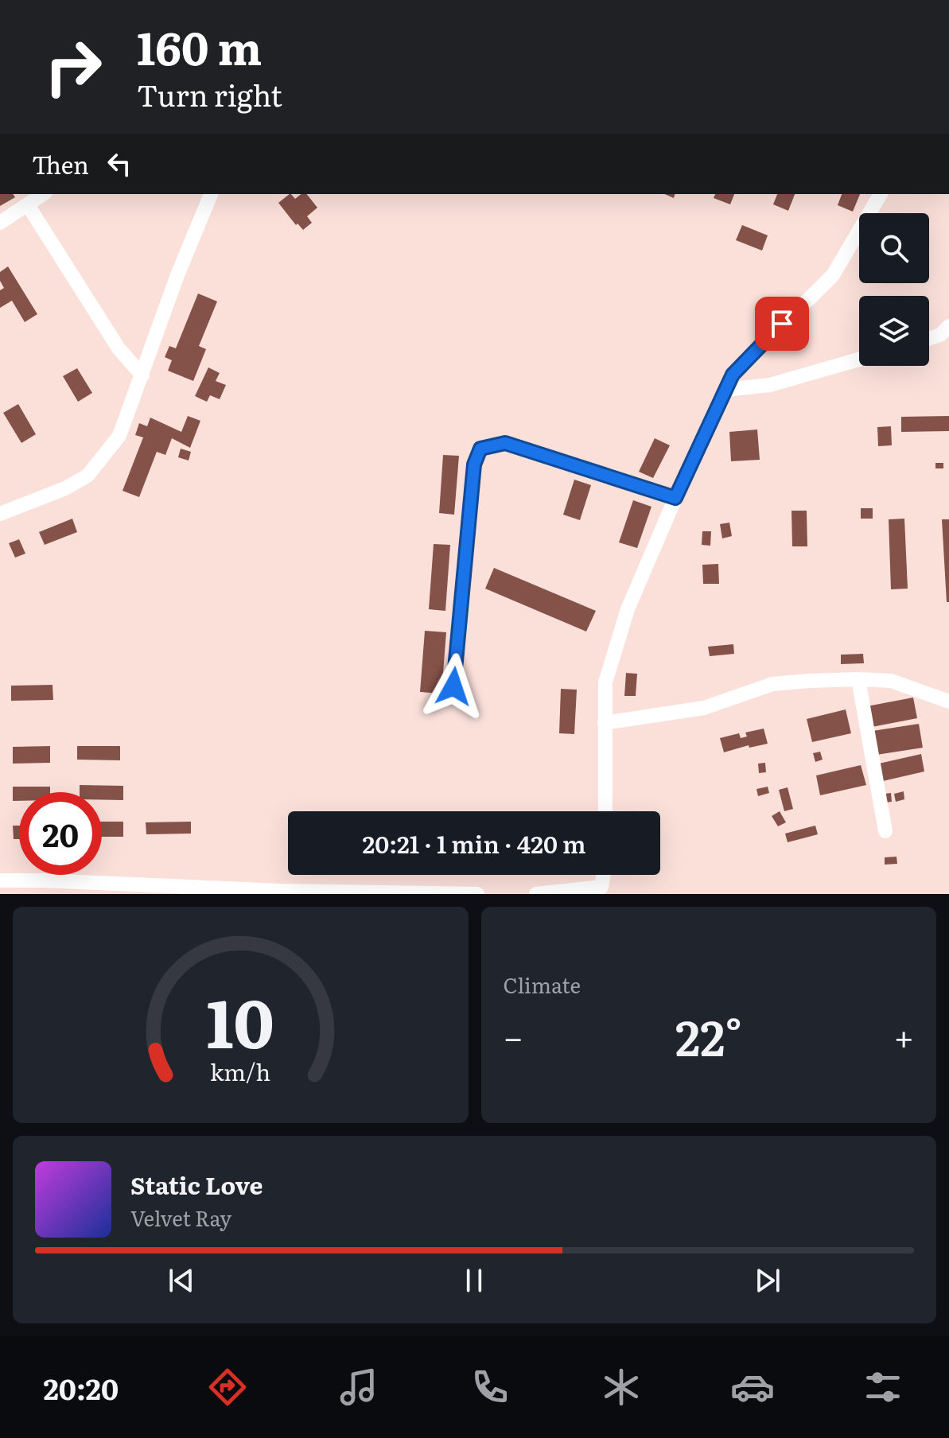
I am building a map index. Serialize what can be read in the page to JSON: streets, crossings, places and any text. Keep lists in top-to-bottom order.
{
  "page": {
    "turn": ["160 m", "Turn right"],
    "then": "Then",
    "limit": "20",
    "trip": "20:21 · 1 min · 420 m",
    "tile": "Climate",
    "heat": ["−", "22°", "+"],
    "song": ["Static Love", "Velvet Ray"],
    "tabs": "20:20",
    "gauge": ["10", "km/h"]
  }
}
